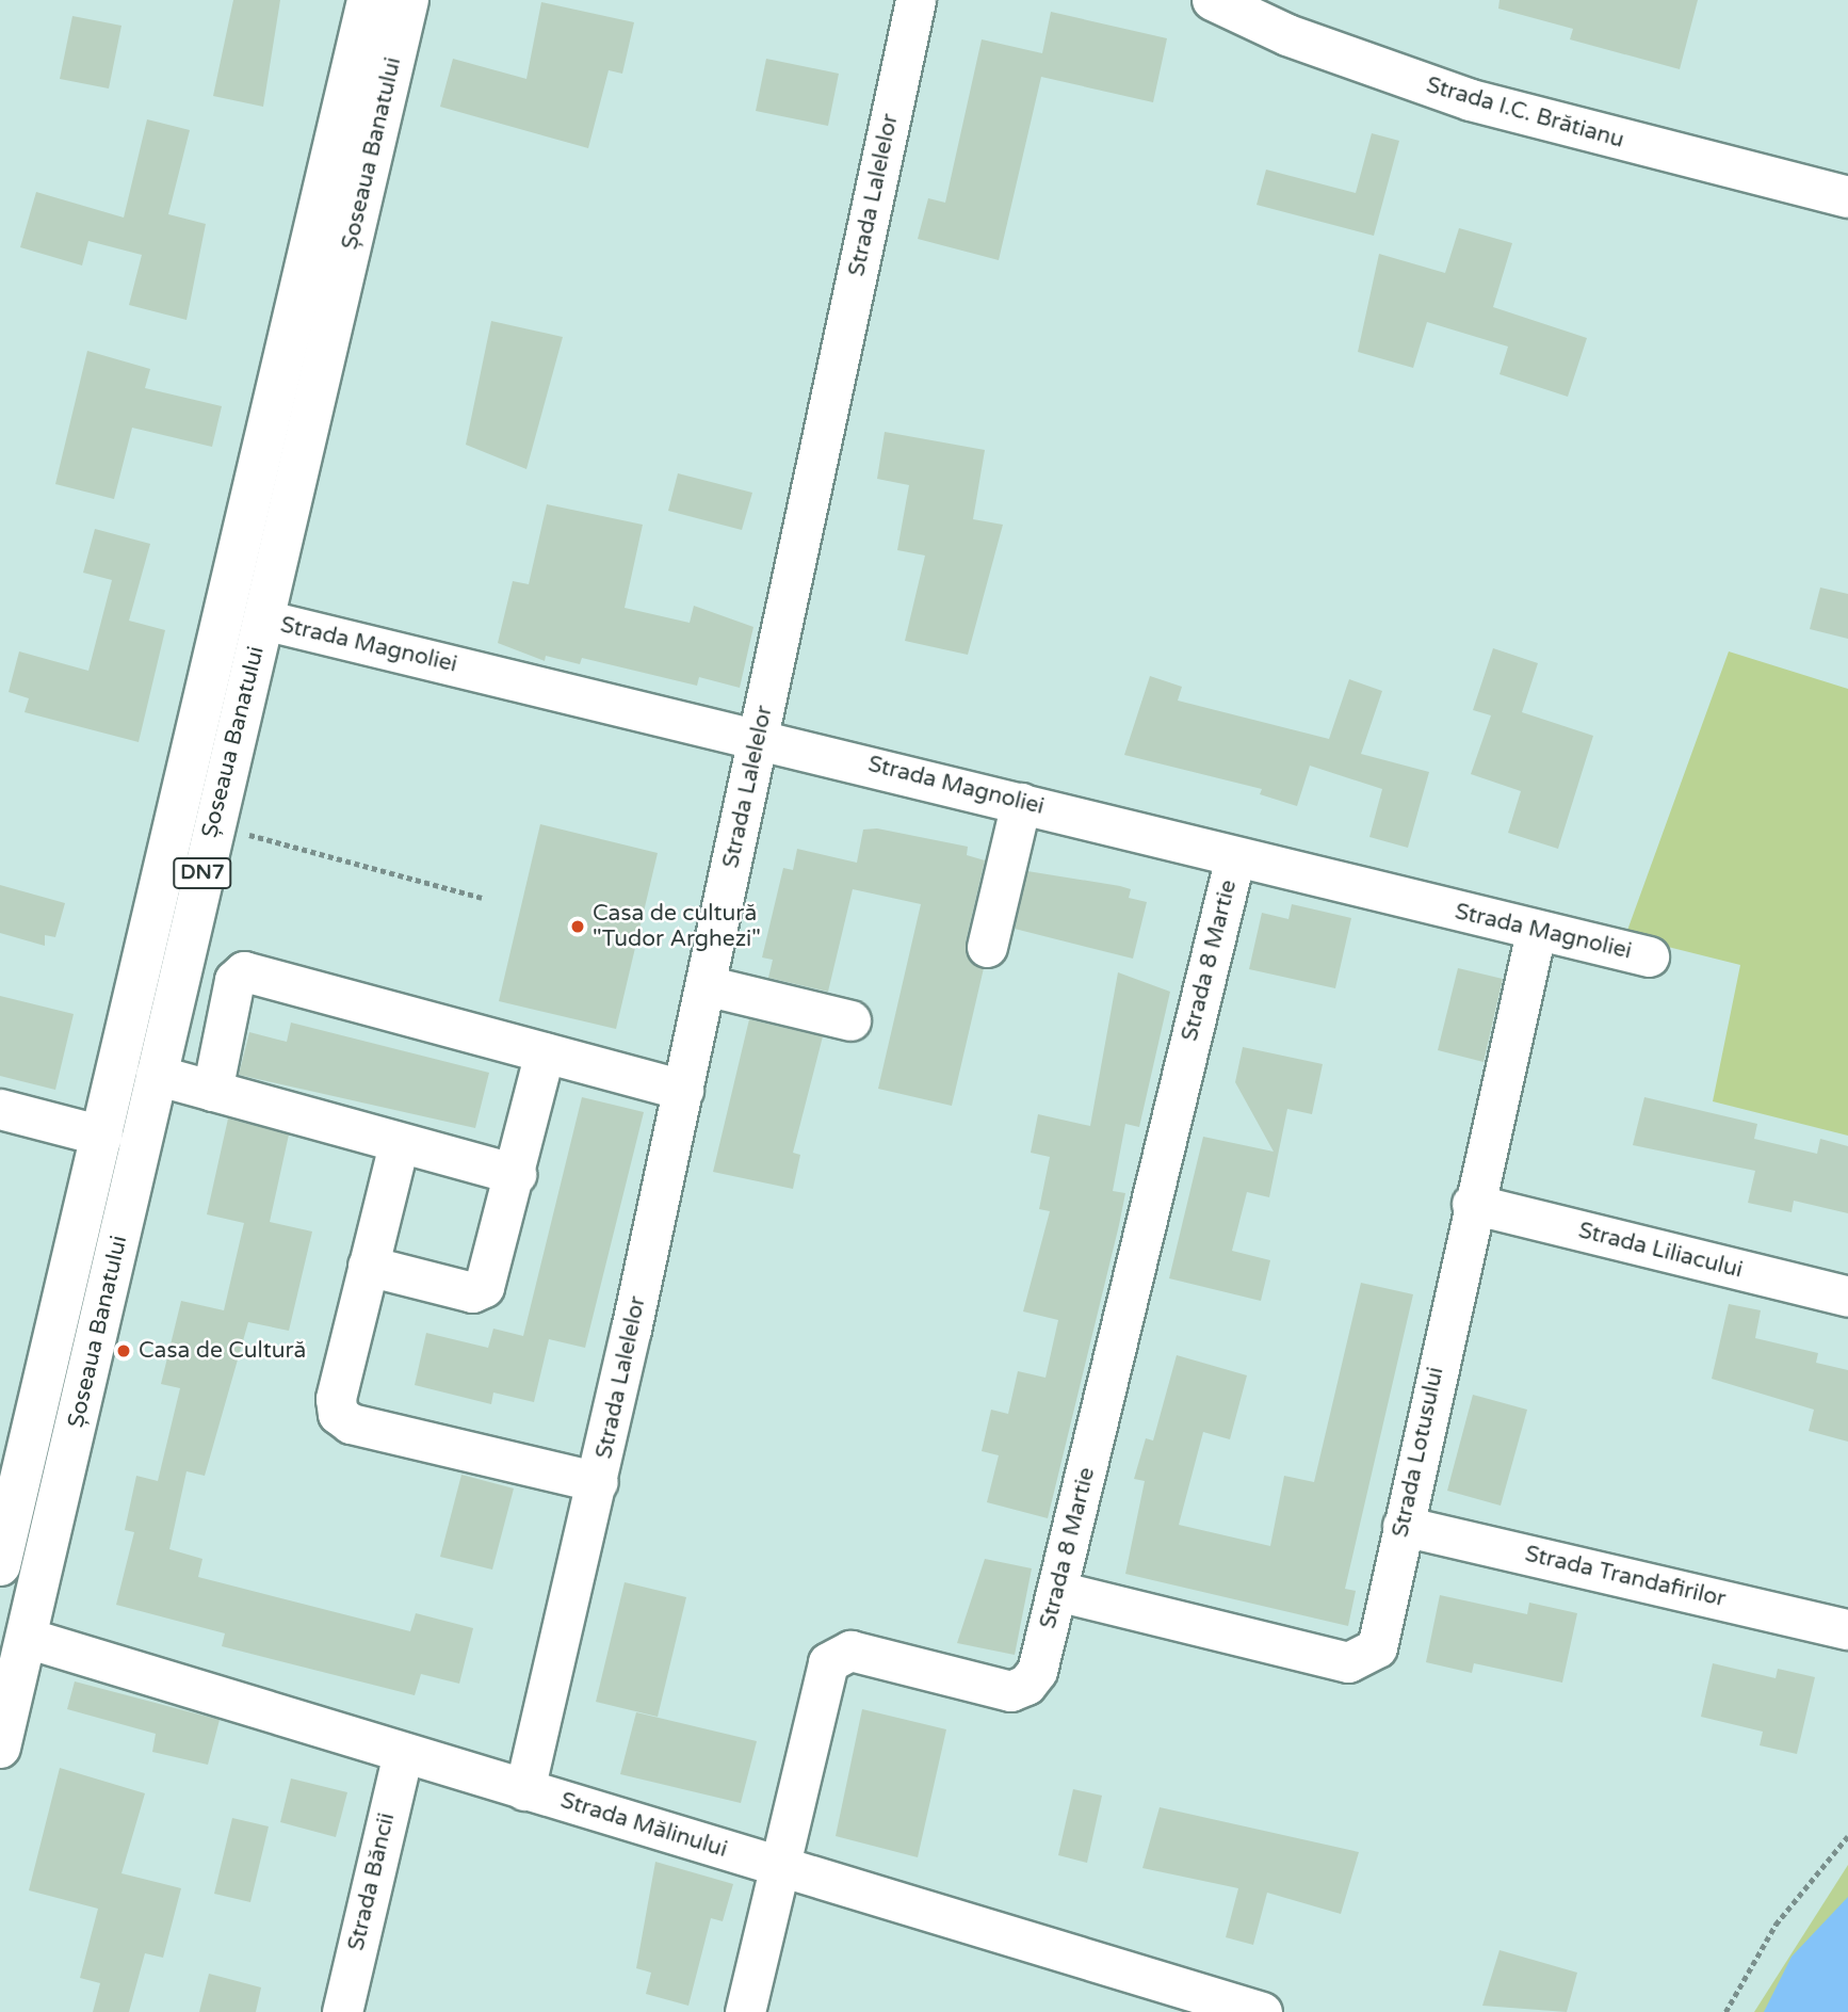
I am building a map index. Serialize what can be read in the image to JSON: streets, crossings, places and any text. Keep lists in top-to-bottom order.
{
  "streets": {
    "main road": ["Strada I.C. Brătianu", "Șoseaua Banatului", "DN7"],
    "street": [
      "Strada Lalelelor",
      "Strada Magnoliei",
      "Strada 8 Martie",
      "Strada Liliacului",
      "Strada Lotusului",
      "Strada Trandafirilor",
      "Strada Mălinului",
      "Strada Băncii"
    ]
  },
  "crossings": [
    ["Șoseaua Banatului", "Strada Magnoliei"],
    ["Șoseaua Banatului", "Strada Mălinului"],
    ["Strada Lalelelor", "Strada Magnoliei"],
    ["Strada Lalelelor", "Strada Mălinului"],
    ["Strada Magnoliei", "Strada 8 Martie"],
    ["Strada Magnoliei", "Strada Lotusului"],
    ["Strada 8 Martie", "Strada Lotusului"],
    ["Strada 8 Martie", "Strada Mălinului"],
    ["Strada Liliacului", "Strada Lotusului"],
    ["Strada Lotusului", "Strada Trandafirilor"],
    ["Strada Mălinului", "Strada Băncii"]
  ],
  "places": ["Casa de cultură \"Tudor Arghezi\"", "Casa de Cultură"]
}
